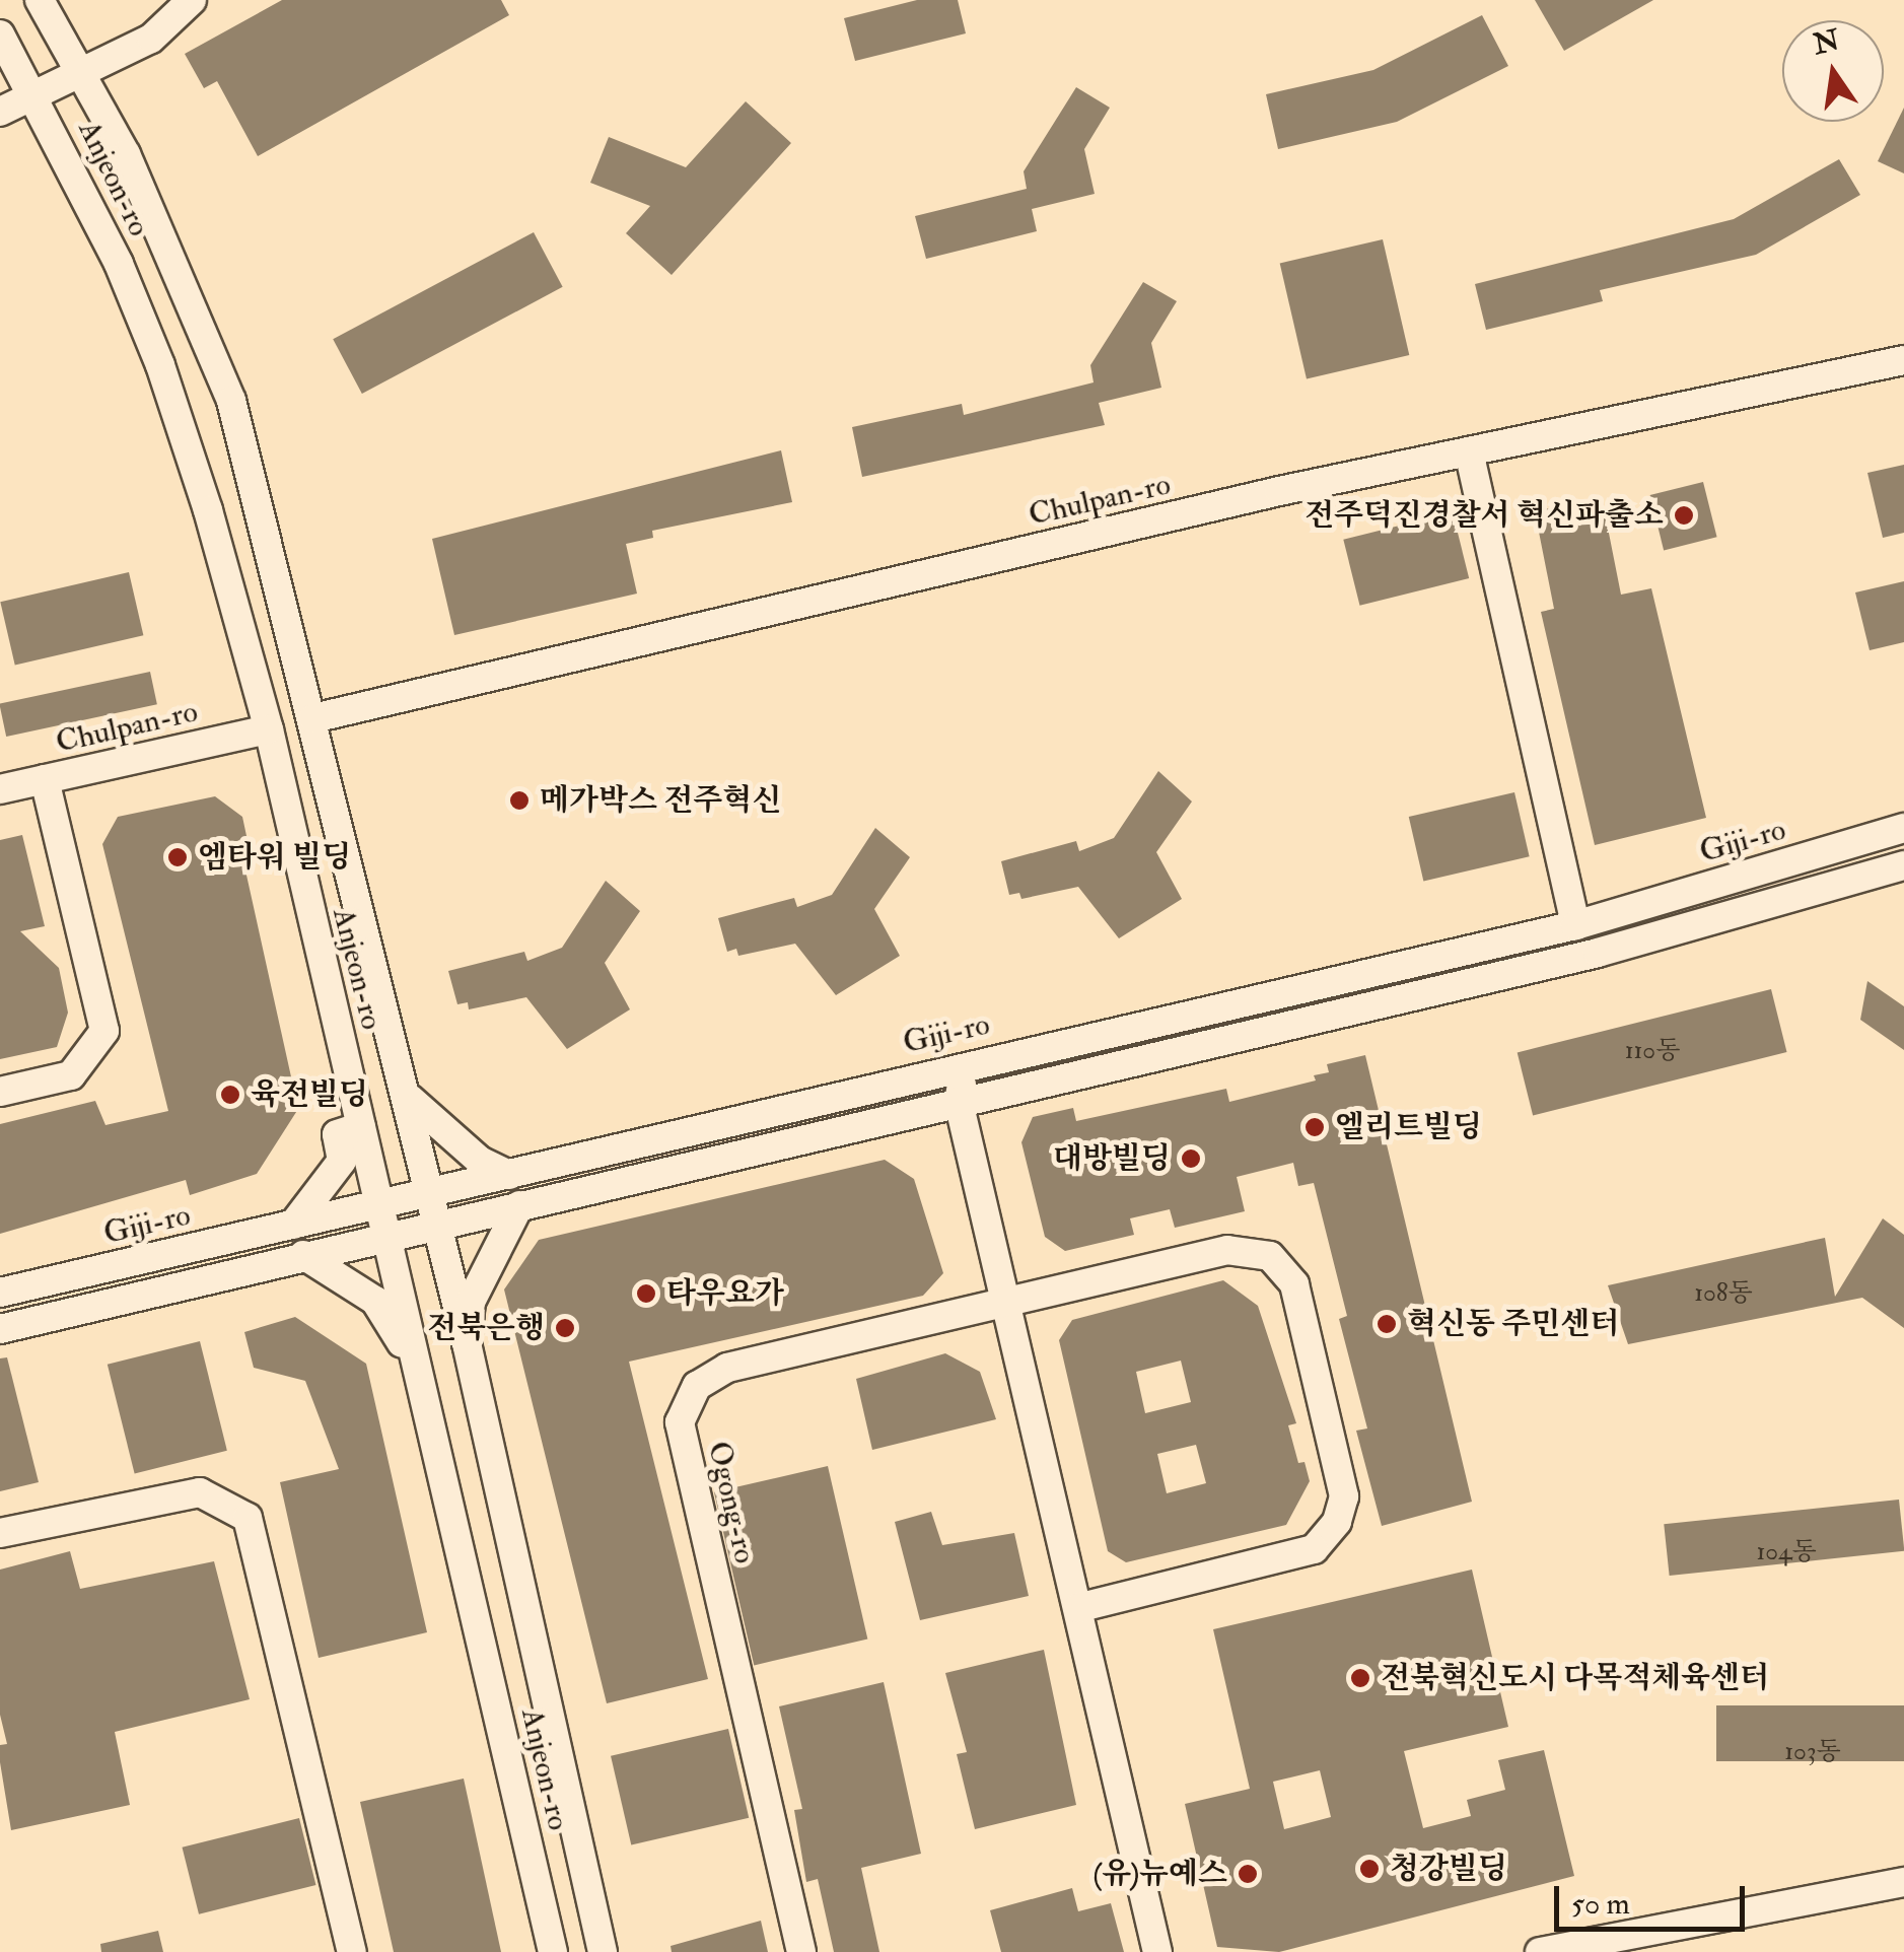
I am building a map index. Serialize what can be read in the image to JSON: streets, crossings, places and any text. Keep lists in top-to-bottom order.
{
  "streets": {
    "street": [
      "Anjeon-ro",
      "Chulpan-ro",
      "Giji-ro",
      "Ogong-ro"
    ]
  },
  "crossings": [
    ["Anjeon-ro", "Chulpan-ro"],
    ["Anjeon-ro", "Giji-ro"]
  ],
  "places": [
    "전주덕진경찰서 혁신파출소",
    "메가박스 전주혁신",
    "엠타워 빌딩",
    "육전빌딩",
    "엘리트빌딩",
    "대방빌딩",
    "타우요가",
    "혁신동 주민센터",
    "전북은행",
    "전북혁신도시 다목적체육센터",
    "청강빌딩",
    "(유)뉴예스"
  ],
  "house_numbers": [
    "110동",
    "108동",
    "104동",
    "103동"
  ],
  "scale_bar": "50 m",
  "north": "top"
}
